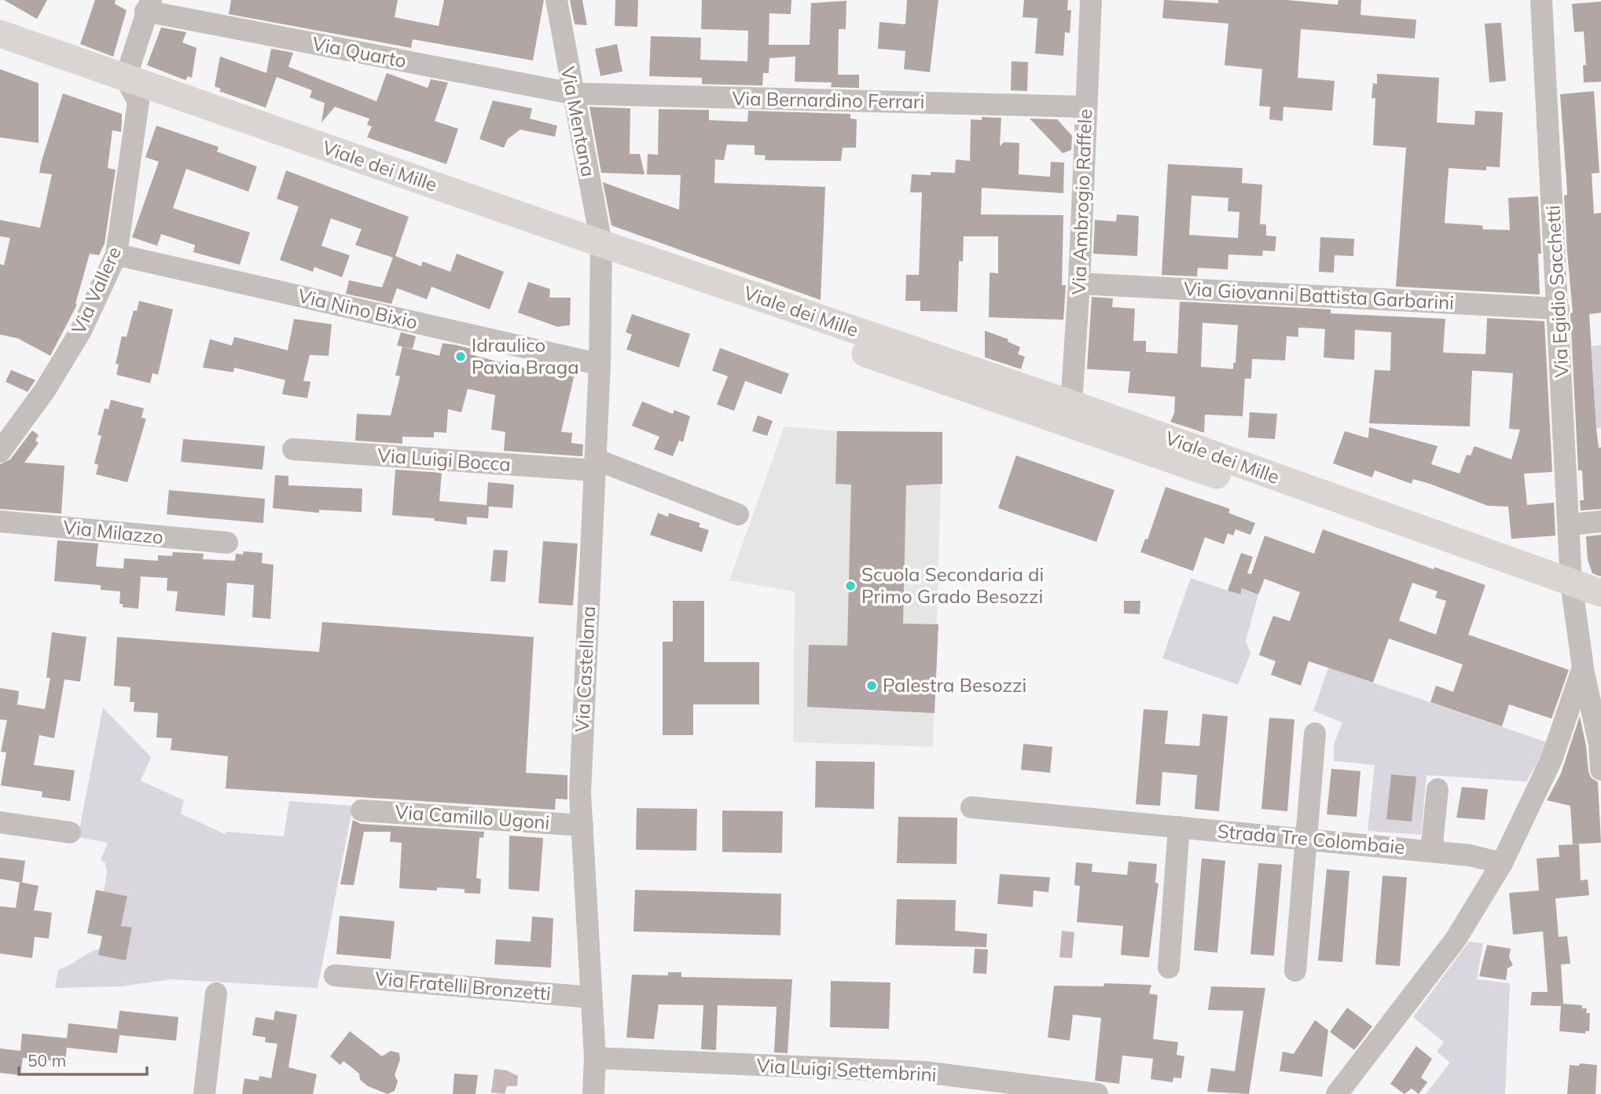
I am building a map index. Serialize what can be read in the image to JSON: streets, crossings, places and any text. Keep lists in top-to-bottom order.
{
  "streets": {
    "main road": ["Viale dei Mille"],
    "street": [
      "Via Quarto",
      "Via Bernardino Ferrari",
      "Via Mentana",
      "Via Ambrogio Raffele",
      "Via Vallere",
      "Via Egidio Sacchetti",
      "Via Giovanni Battista Garbarini",
      "Via Nino Bixio",
      "Via Luigi Bocca",
      "Via Milazzo",
      "Via Castellana",
      "Via Camillo Ugoni",
      "Strada Tre Colombaie",
      "Via Fratelli Bronzetti",
      "Via Luigi Settembrini"
    ]
  },
  "crossings": [
    ["Via Quarto", "Via Bernardino Ferrari"],
    ["Via Quarto", "Via Mentana"],
    ["Via Bernardino Ferrari", "Via Mentana"],
    ["Via Bernardino Ferrari", "Via Ambrogio Raffele"],
    ["Via Mentana", "Viale dei Mille"],
    ["Via Mentana", "Via Castellana"],
    ["Viale dei Mille", "Via Ambrogio Raffele"],
    ["Viale dei Mille", "Via Vallere"],
    ["Viale dei Mille", "Via Egidio Sacchetti"],
    ["Viale dei Mille", "Via Castellana"],
    ["Via Ambrogio Raffele", "Via Giovanni Battista Garbarini"],
    ["Via Vallere", "Via Nino Bixio"],
    ["Via Egidio Sacchetti", "Via Giovanni Battista Garbarini"],
    ["Via Nino Bixio", "Via Castellana"],
    ["Via Luigi Bocca", "Via Castellana"],
    ["Via Castellana", "Via Camillo Ugoni"],
    ["Via Castellana", "Via Fratelli Bronzetti"],
    ["Via Castellana", "Via Luigi Settembrini"]
  ],
  "places": ["Idraulico Pavia Braga", "Scuola Secondaria di Primo Grado Besozzi", "Palestra Besozzi"],
  "scale_bar": "50 m"
}
